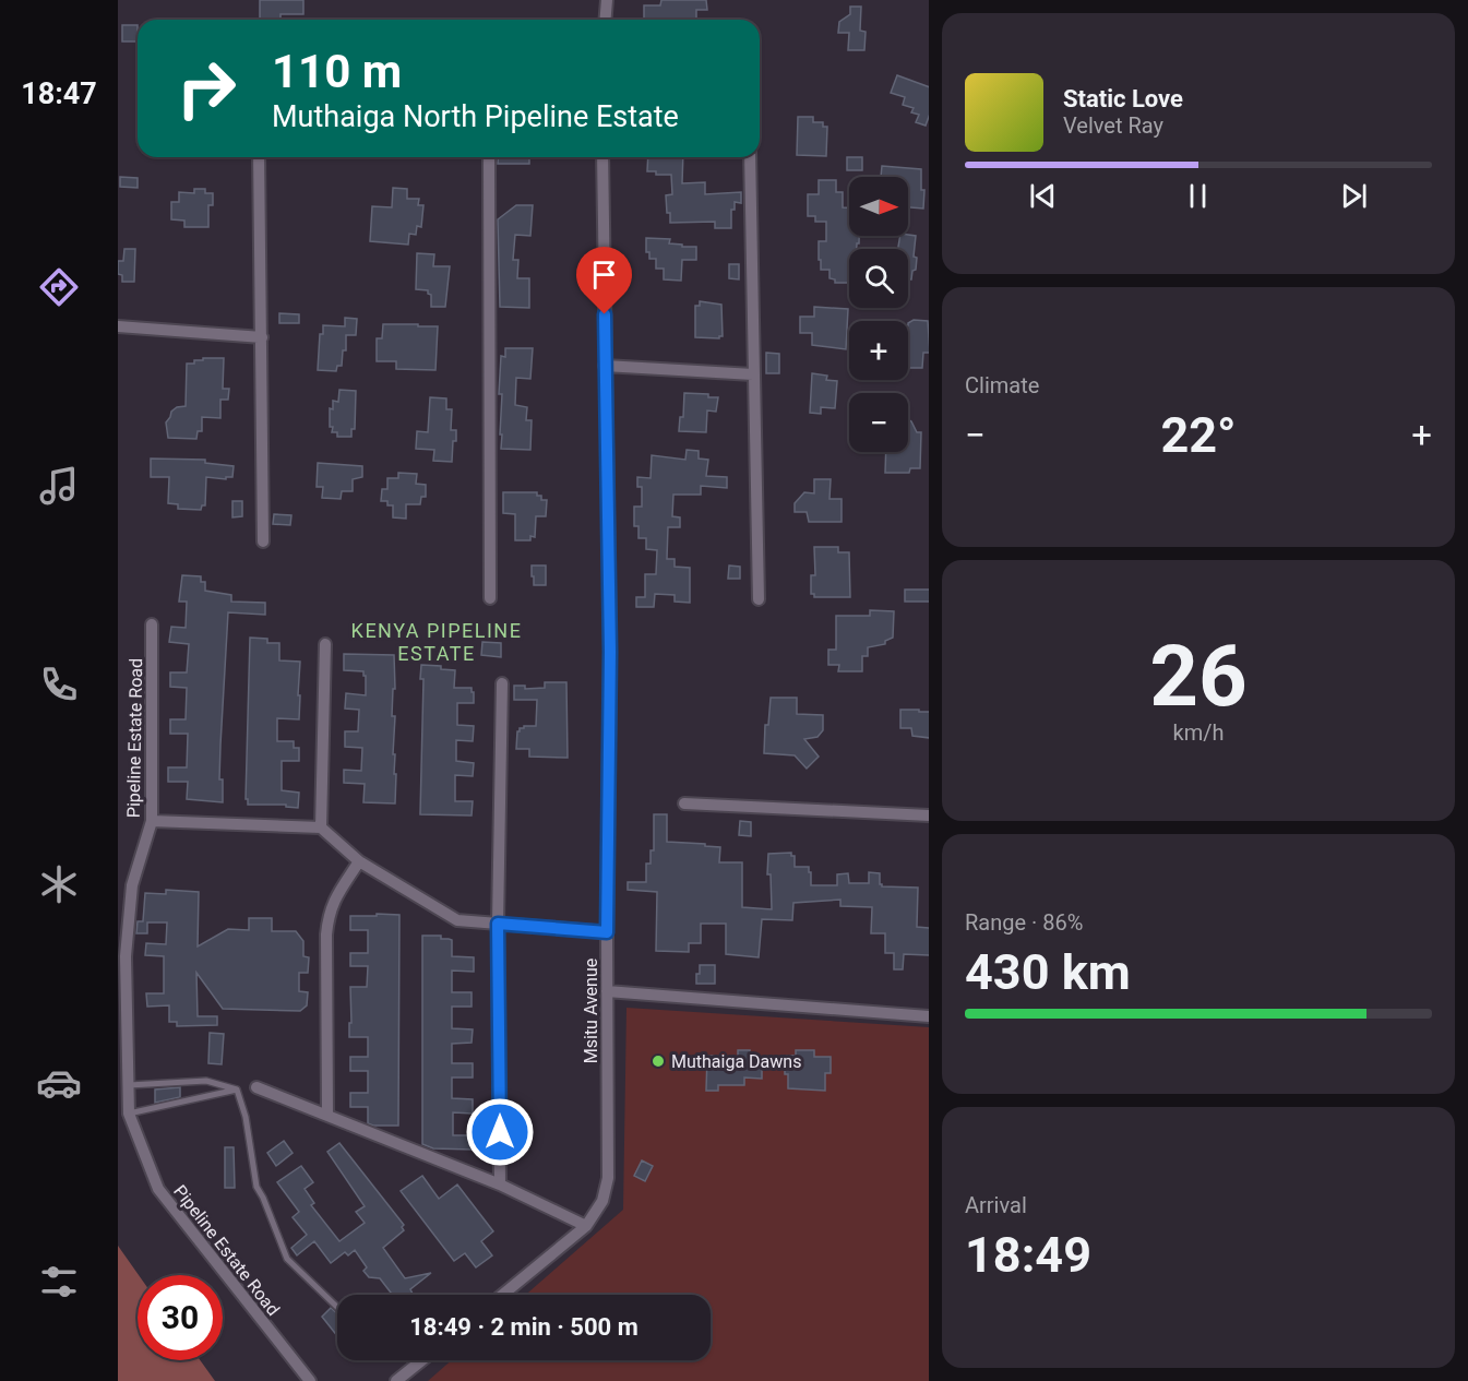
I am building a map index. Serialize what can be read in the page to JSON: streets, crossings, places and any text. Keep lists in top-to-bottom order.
{
  "streets": {
    "street": ["Pipeline Estate Road", "Msitu Avenue"]
  },
  "districts": ["KENYA PIPELINE ESTATE"],
  "places": ["Muthaiga Dawns"],
  "north": "right",
  "page": {
    "tabs": "18:47",
    "turn": ["110 m", "Muthaiga North Pipeline Estate"],
    "song": ["Static Love", "Velvet Ray"],
    "map_buttons": ["+", "−"],
    "tile": [
      "Climate",
      ["26", "km/h"],
      ["Range · 86%", "430 km"],
      ["Arrival", "18:49"]
    ],
    "heat": ["−", "22°", "+"],
    "limit": "30",
    "trip": "18:49 · 2 min · 500 m"
  }
}
